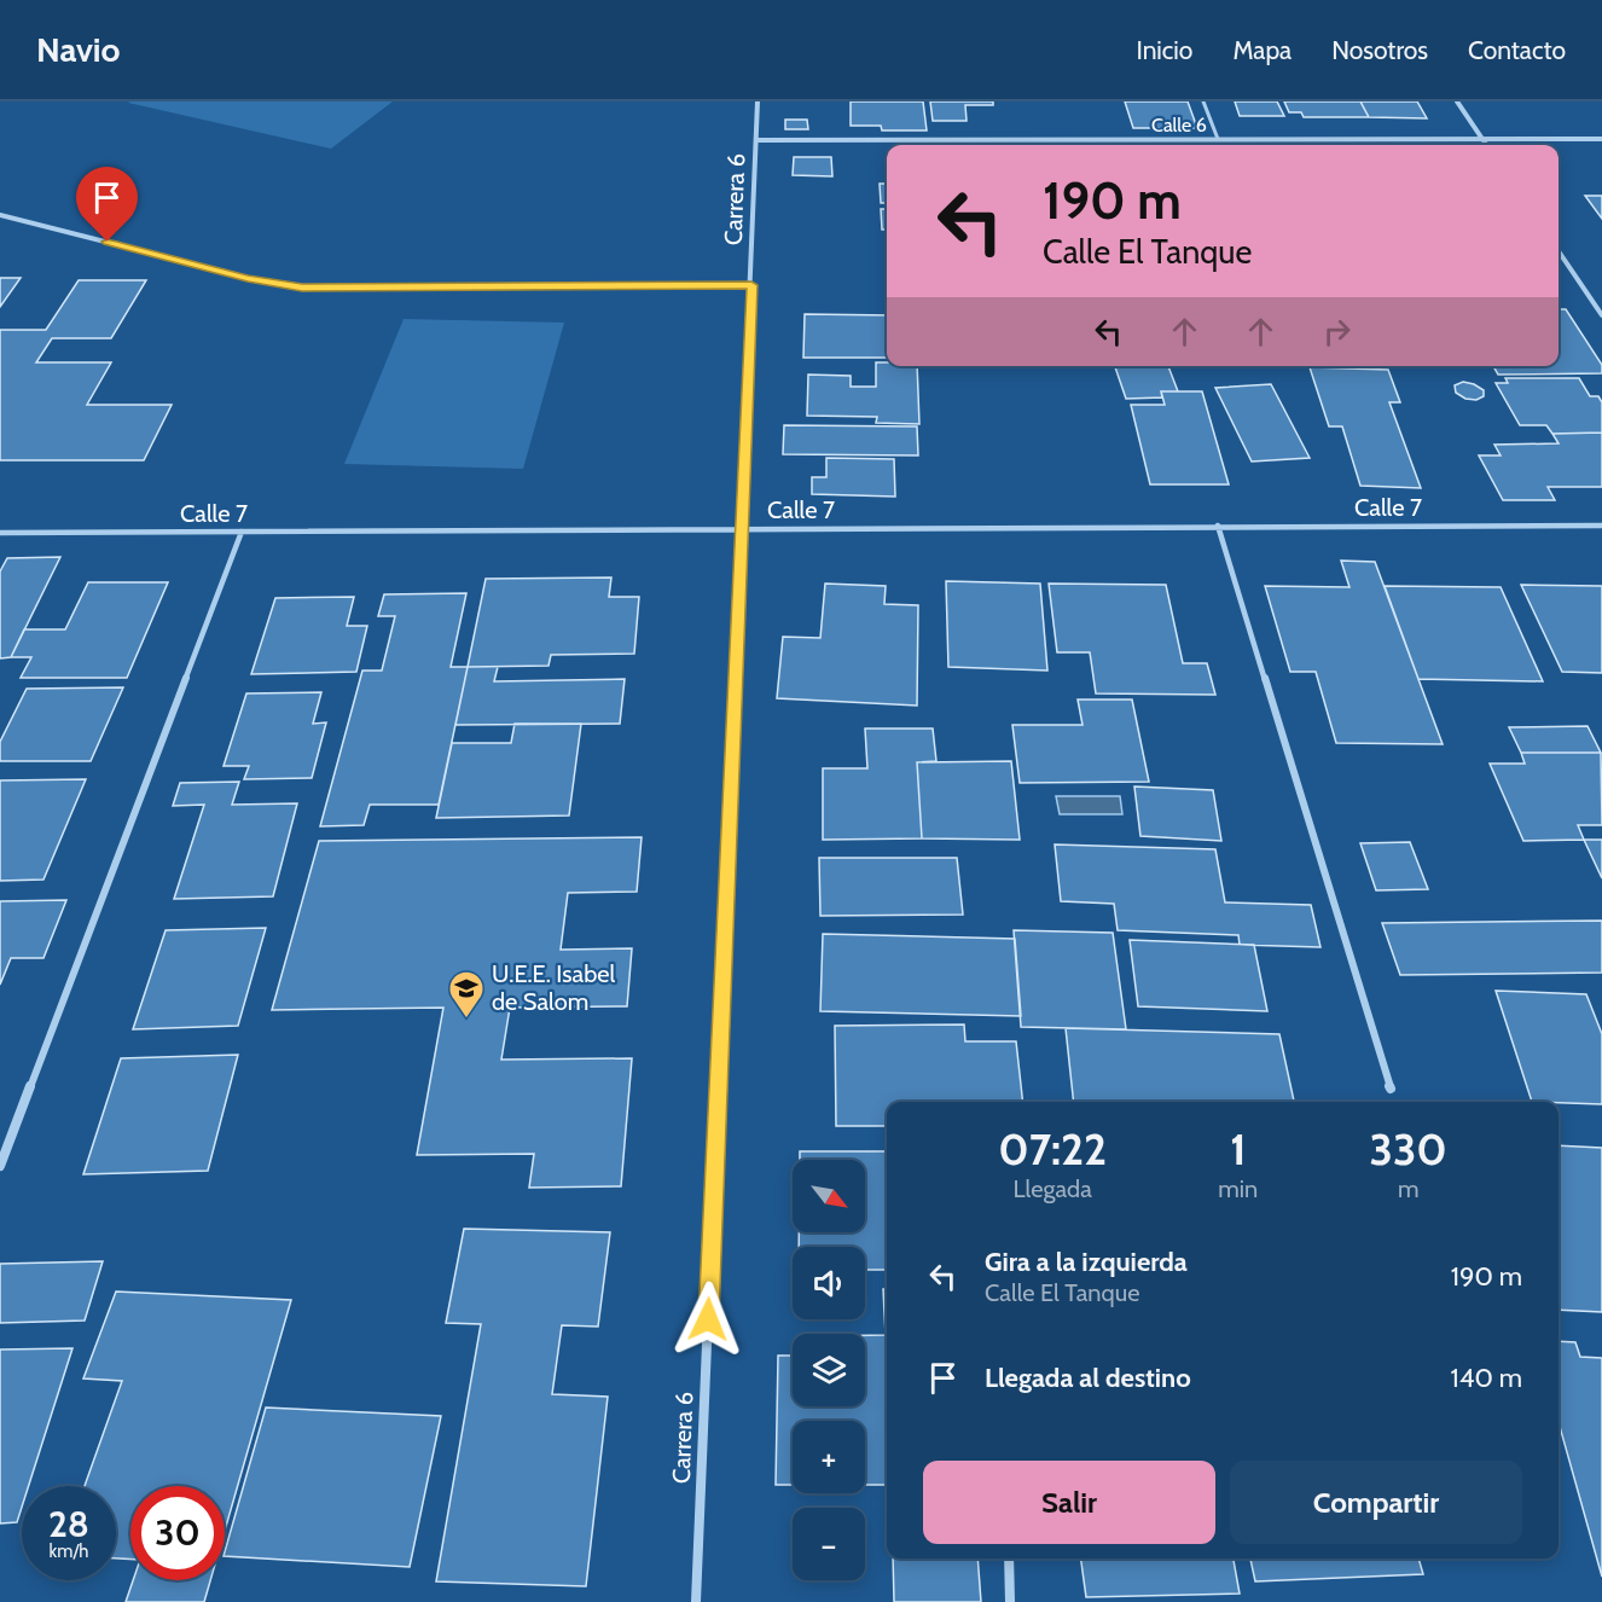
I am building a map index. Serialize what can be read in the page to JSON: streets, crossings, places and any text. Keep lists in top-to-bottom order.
{
  "streets": {
    "street": ["Calle 6", "Carrera 6", "Calle 7"]
  },
  "crossings": [
    ["Calle 6", "Carrera 6"],
    ["Carrera 6", "Calle 7"]
  ],
  "places": {
    "school or university": ["U.E.E. Isabel de Salom"]
  },
  "north": "bottom right",
  "page": {
    "header": "Navio",
    "nav": [
      "Inicio",
      "Mapa",
      "Nosotros",
      "Contacto"
    ],
    "turn": ["190 m", "Calle El Tanque"],
    "eta": [
      "07:22",
      "Llegada",
      "1",
      "min",
      "330",
      "m"
    ],
    "map_buttons": ["+", "−"],
    "list": [
      {
        "name": "Gira a la izquierda",
        "note": "Calle El Tanque",
        "value": "190 m"
      },
      {
        "name": "Llegada al destino",
        "value": "140 m"
      }
    ],
    "buttons": ["Salir", "Compartir"],
    "speed": "28 km/h",
    "limit": "30"
  }
}
